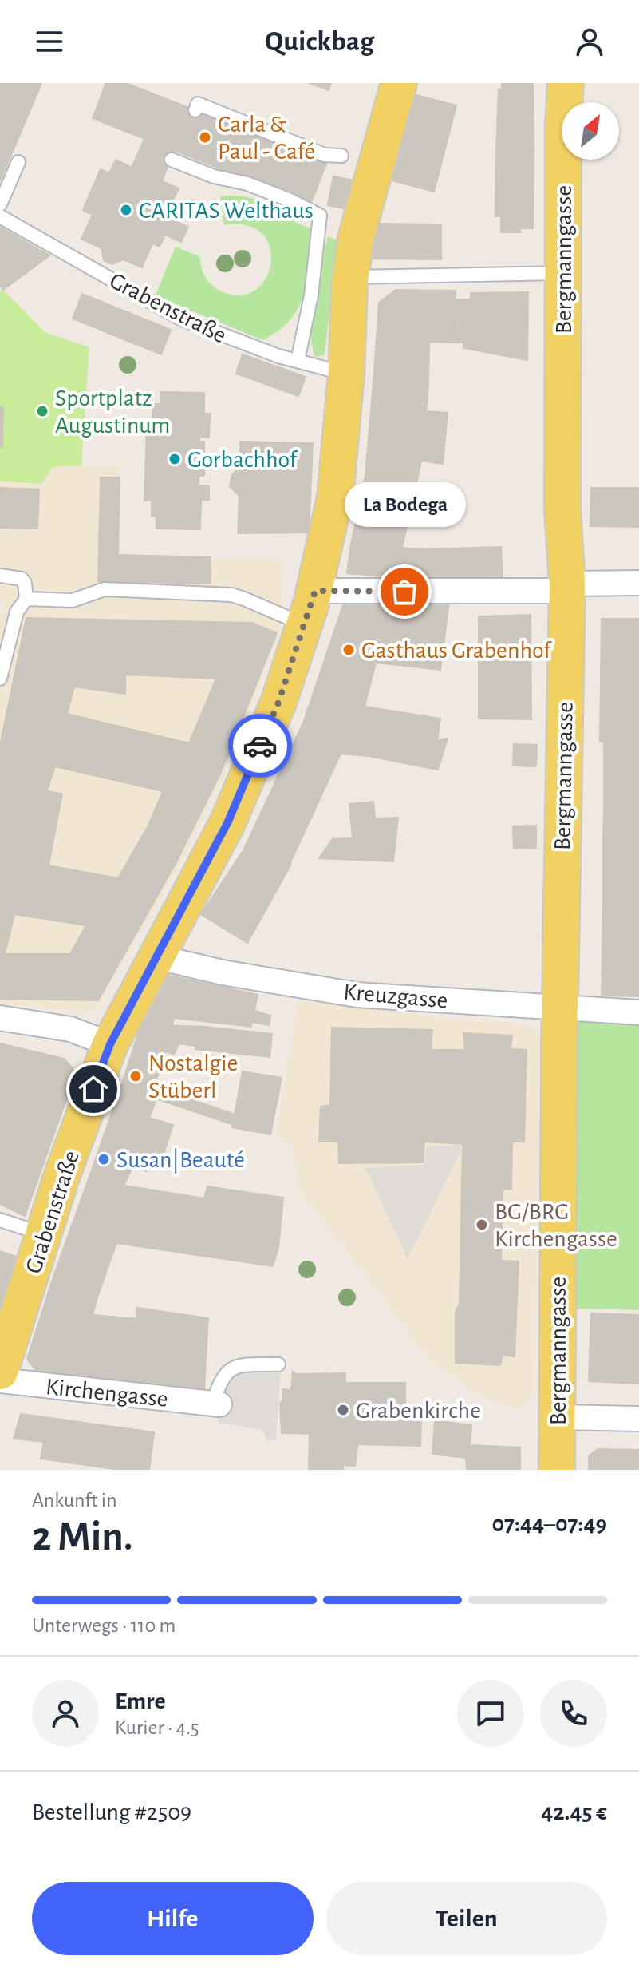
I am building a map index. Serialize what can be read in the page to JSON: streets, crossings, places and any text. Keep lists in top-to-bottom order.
{
  "streets": {
    "main road": ["Bergmanngasse", "Grabenstraße"],
    "street": ["Kreuzgasse", "Kirchengasse"]
  },
  "crossings": [
    ["Bergmanngasse", "Kreuzgasse"],
    ["Grabenstraße", "Kreuzgasse"]
  ],
  "places": [
    "Carla & Paul - Café",
    "CARITAS Welthaus",
    "Sportplatz Augustinum",
    "Gorbachhof",
    "La Bodega",
    "Gasthaus Grabenhof",
    "Nostalgie Stüberl",
    "Susan|Beauté",
    "BG/BRG Kirchengasse",
    "Grabenkirche"
  ],
  "north": "top right",
  "page": {
    "header": "Quickbag",
    "bubble": "La Bodega",
    "heading": ["2 Min.", "Ankunft in", "07:44–07:49"],
    "panel": [
      "Emre",
      "Kurier · 4.5",
      "Bestellung #2509",
      "42.45 €"
    ],
    "bar": "Unterwegs · 110 m",
    "buttons": ["Hilfe", "Teilen"]
  }
}
